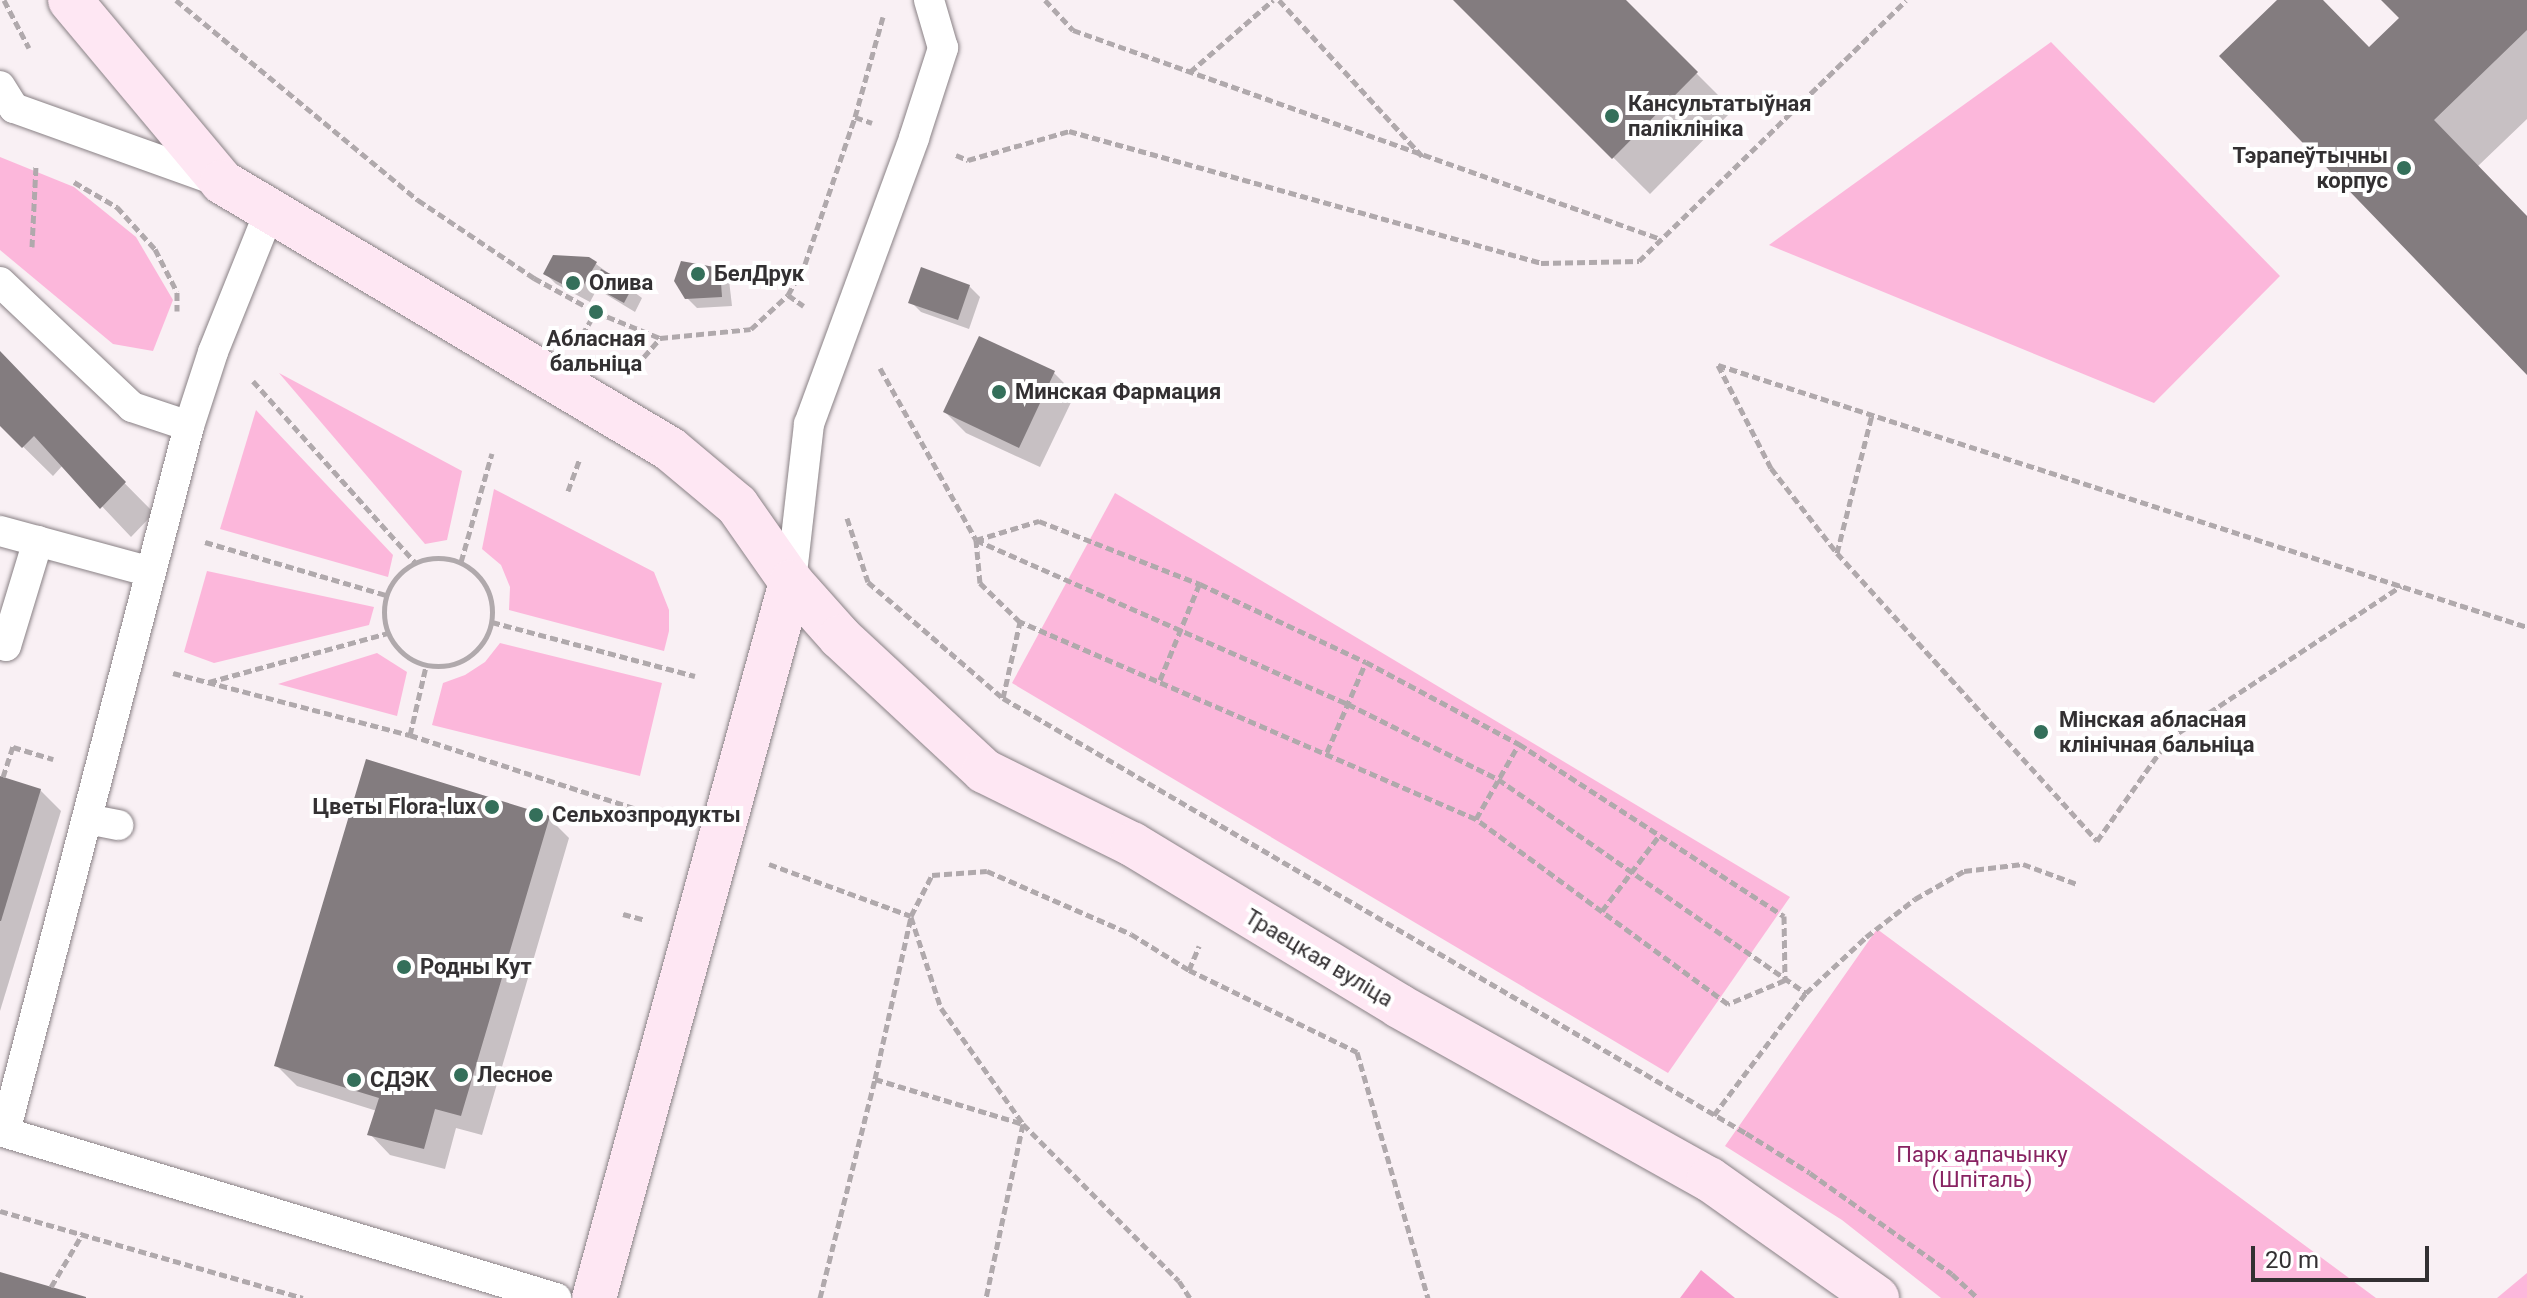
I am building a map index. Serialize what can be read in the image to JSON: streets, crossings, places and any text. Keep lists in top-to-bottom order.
{
  "streets": {
    "street": ["Траецкая вуліца"]
  },
  "parks": ["Парк адпачынку (Шпіталь)"],
  "places": [
    "Кансультатыўная паліклініка",
    "Тэрапеўтычны корпус",
    "БелДрук",
    "Олива",
    "Абласная бальніца",
    "Минская Фармация",
    "Мінская абласная клінічная бальніца",
    "Цветы Flora-lux",
    "Сельхозпродукты",
    "Родны Кут",
    "Лесное",
    "СДЭК"
  ],
  "scale_bar": "20 m"
}
